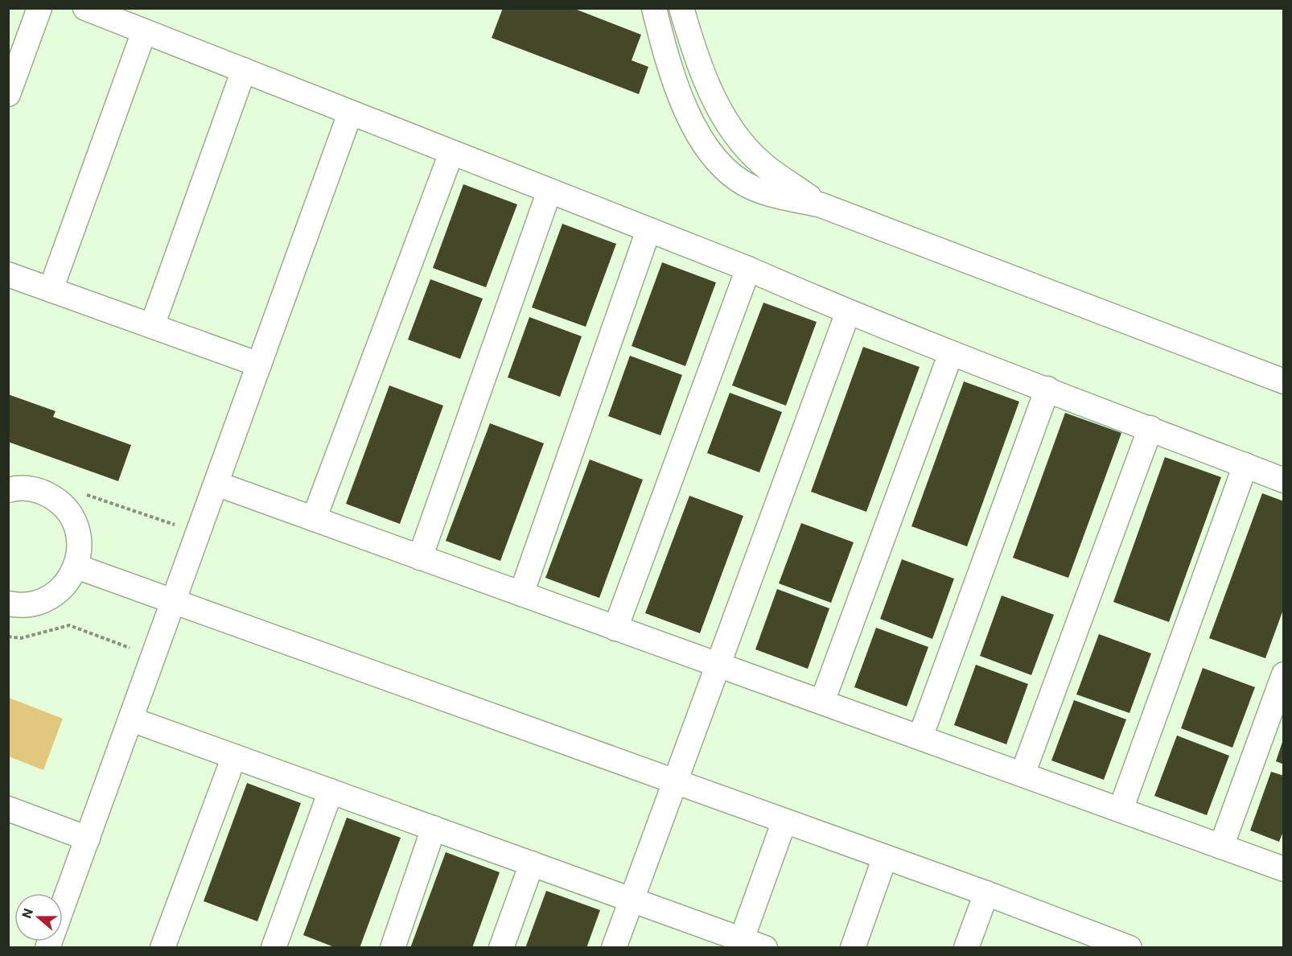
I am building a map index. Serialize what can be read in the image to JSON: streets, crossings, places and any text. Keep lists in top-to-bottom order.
{
  "north": "left"
}
